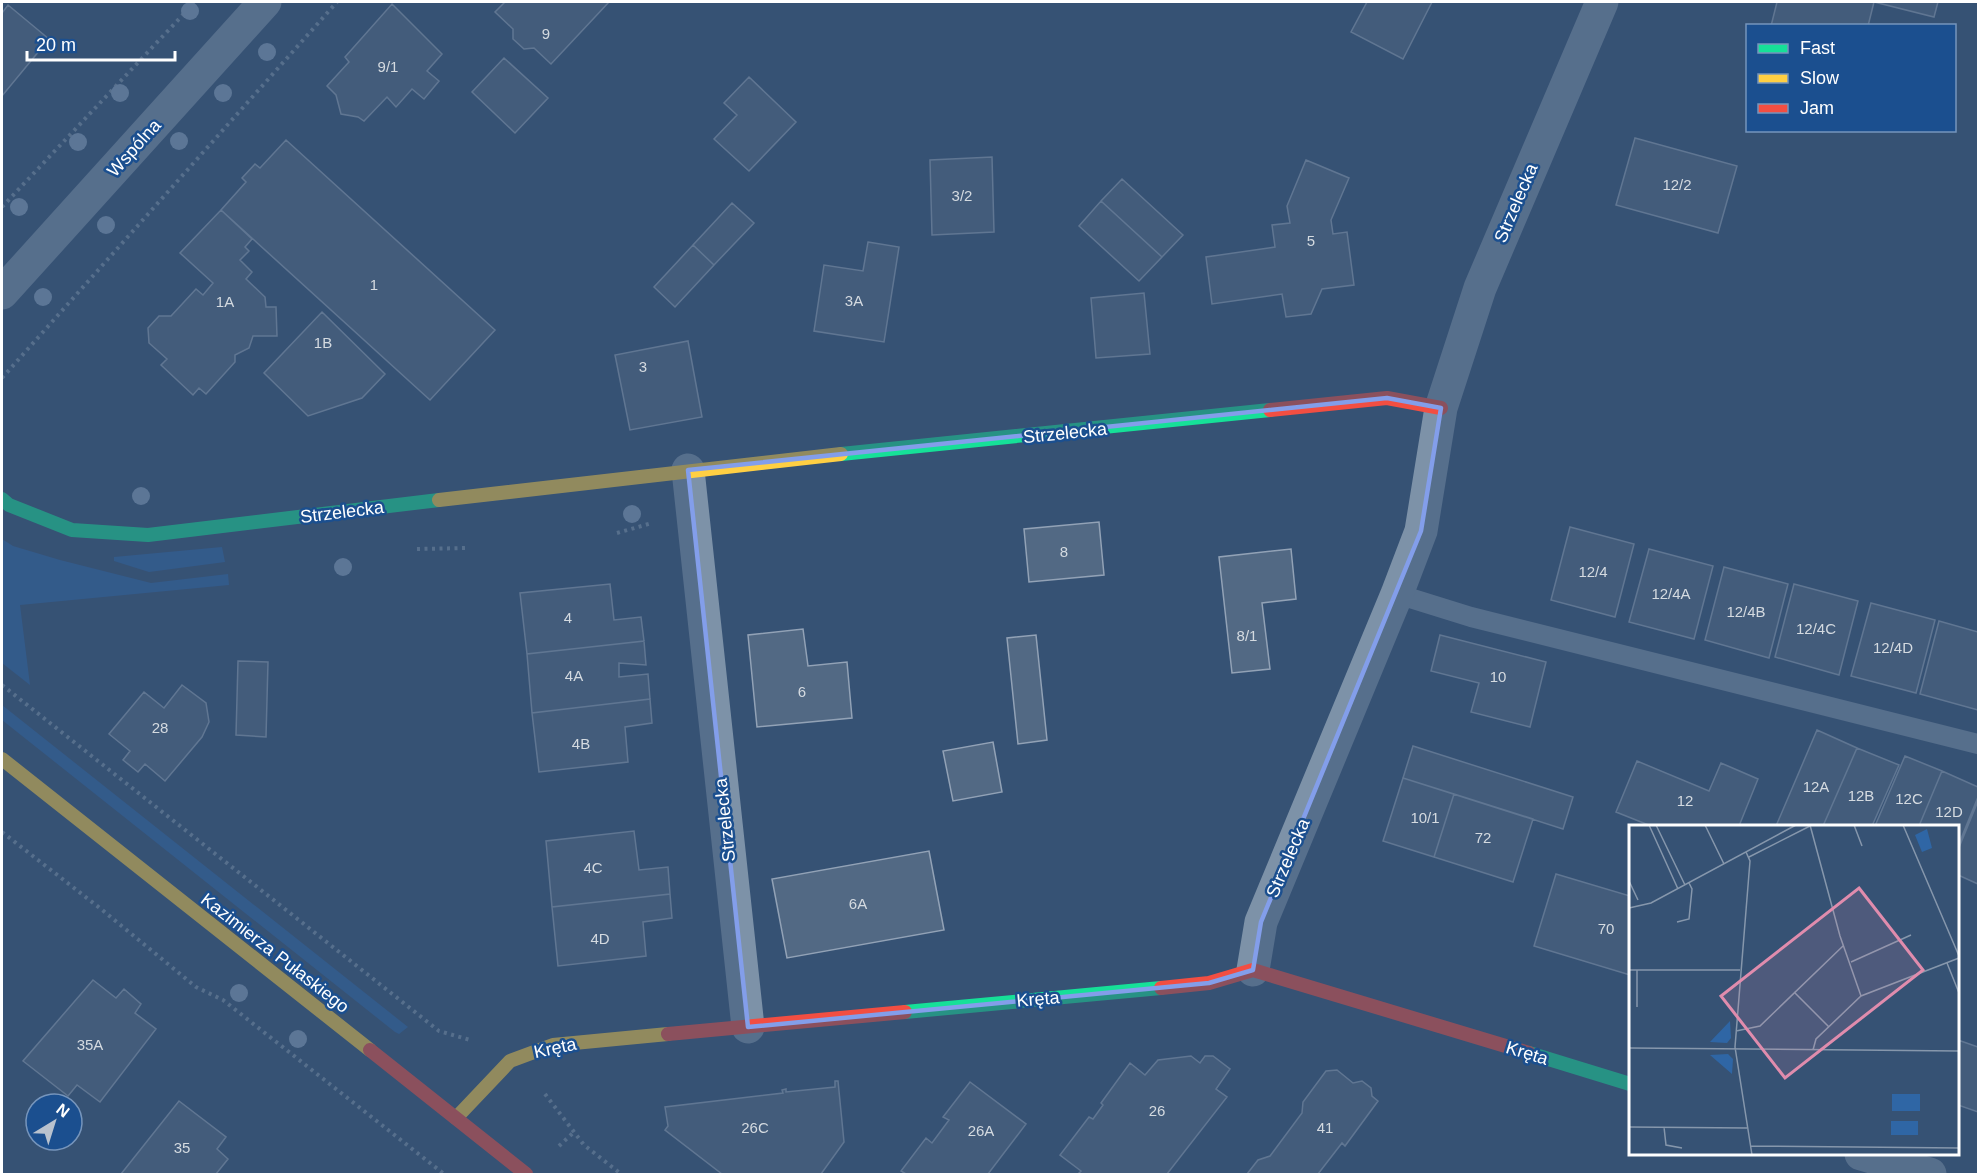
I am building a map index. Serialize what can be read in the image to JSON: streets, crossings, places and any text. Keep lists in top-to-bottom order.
{
  "streets": {
    "street": [
      "Wspólna",
      "Strzelecka",
      "Kazimierza Pułaskiego",
      "Kręta"
    ]
  },
  "crossings": [
    ["Strzelecka", "Kręta"],
    ["Kazimierza Pułaskiego", "Kręta"]
  ],
  "house_numbers": [
    "9",
    "9/1",
    "12/2",
    "3/2",
    "5",
    "1",
    "3A",
    "1A",
    "1B",
    "3",
    "8",
    "12/4",
    "12/4A",
    "12/4B",
    "4",
    "12/4C",
    "8/1",
    "12/4D",
    "4A",
    "10",
    "6",
    "28",
    "4B",
    "12A",
    "12B",
    "12C",
    "12",
    "12D",
    "10/1",
    "72",
    "4C",
    "6A",
    "70",
    "4D",
    "35A",
    "26",
    "26C",
    "41",
    "26A",
    "35"
  ],
  "legend": ["Fast", "Slow", "Jam"],
  "scale_bar": "20 m",
  "north": "top right"
}
